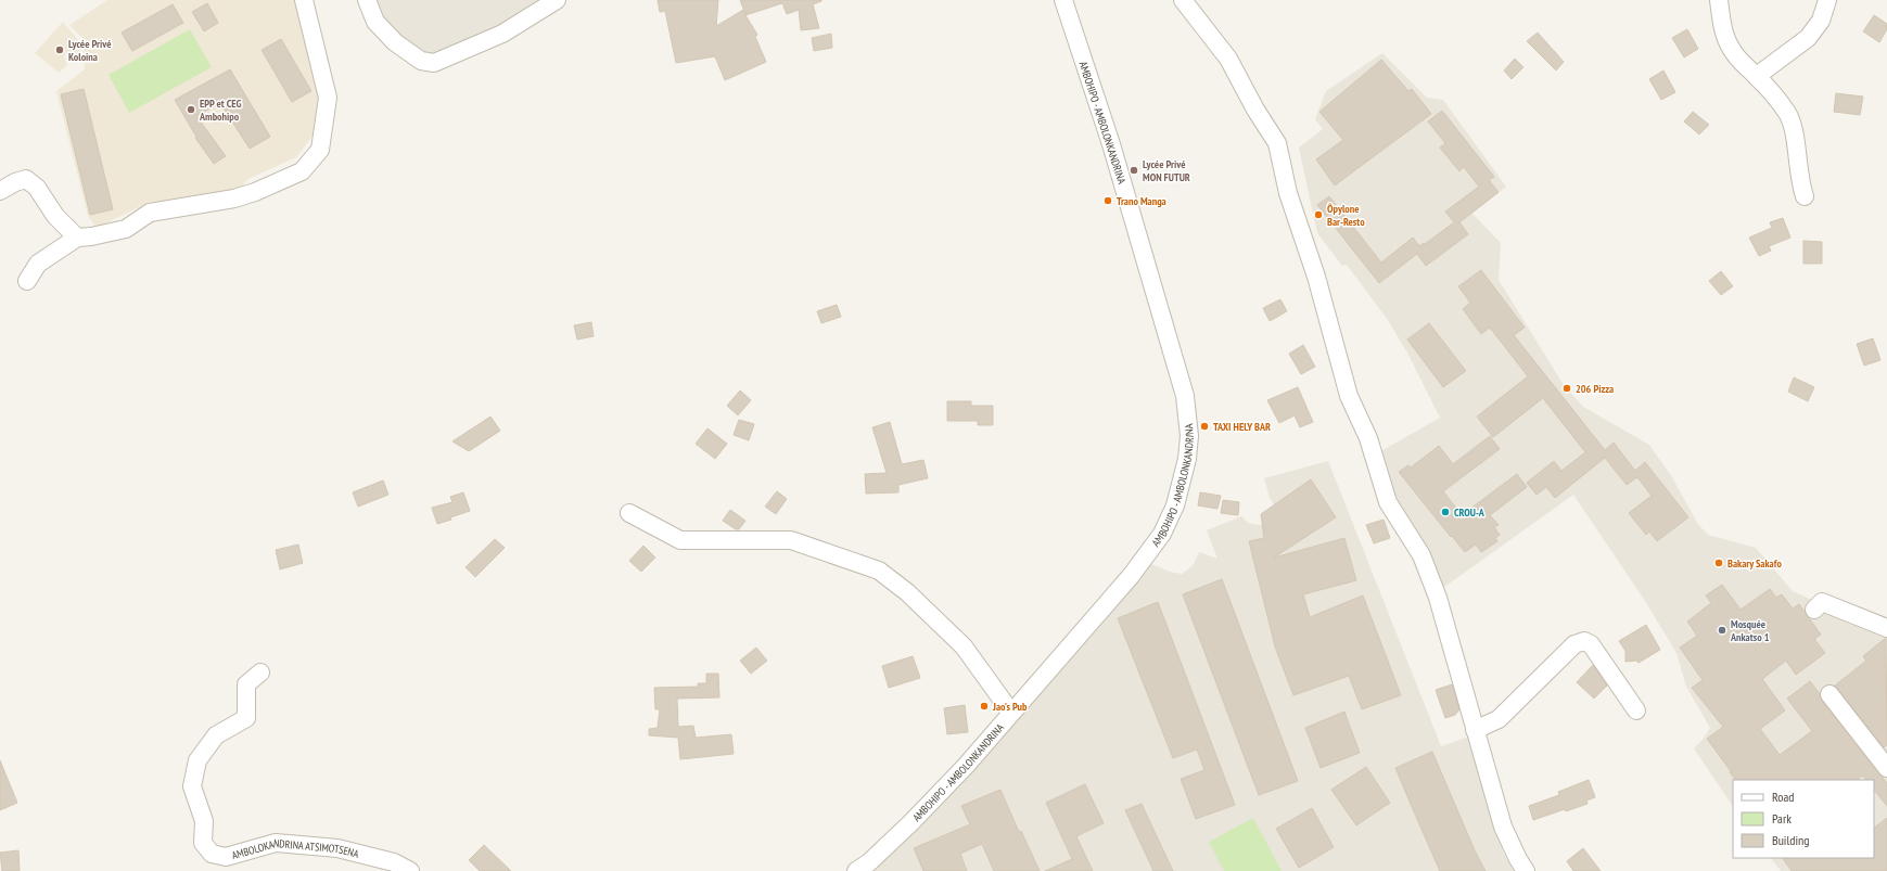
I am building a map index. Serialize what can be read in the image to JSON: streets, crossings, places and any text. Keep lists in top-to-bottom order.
{
  "streets": {
    "street": ["AMBOHIPO - AMBOLONKANDRINA", "AMBOLOKANDRINA ATSIMOTSENA"]
  },
  "places": [
    "Lycée Privé Koloina",
    "EPP et CEG Ambohipo",
    "Lycée Privé MON FUTUR",
    "Trano Manga",
    "Ôpylone Bar-Resto",
    "206 Pizza",
    "TAXI HELY BAR",
    "CROU-A",
    "Bakary Sakafo",
    "Mosquée Ankatso 1",
    "Jao's Pub"
  ],
  "legend": ["Road", "Park", "Building"]
}
